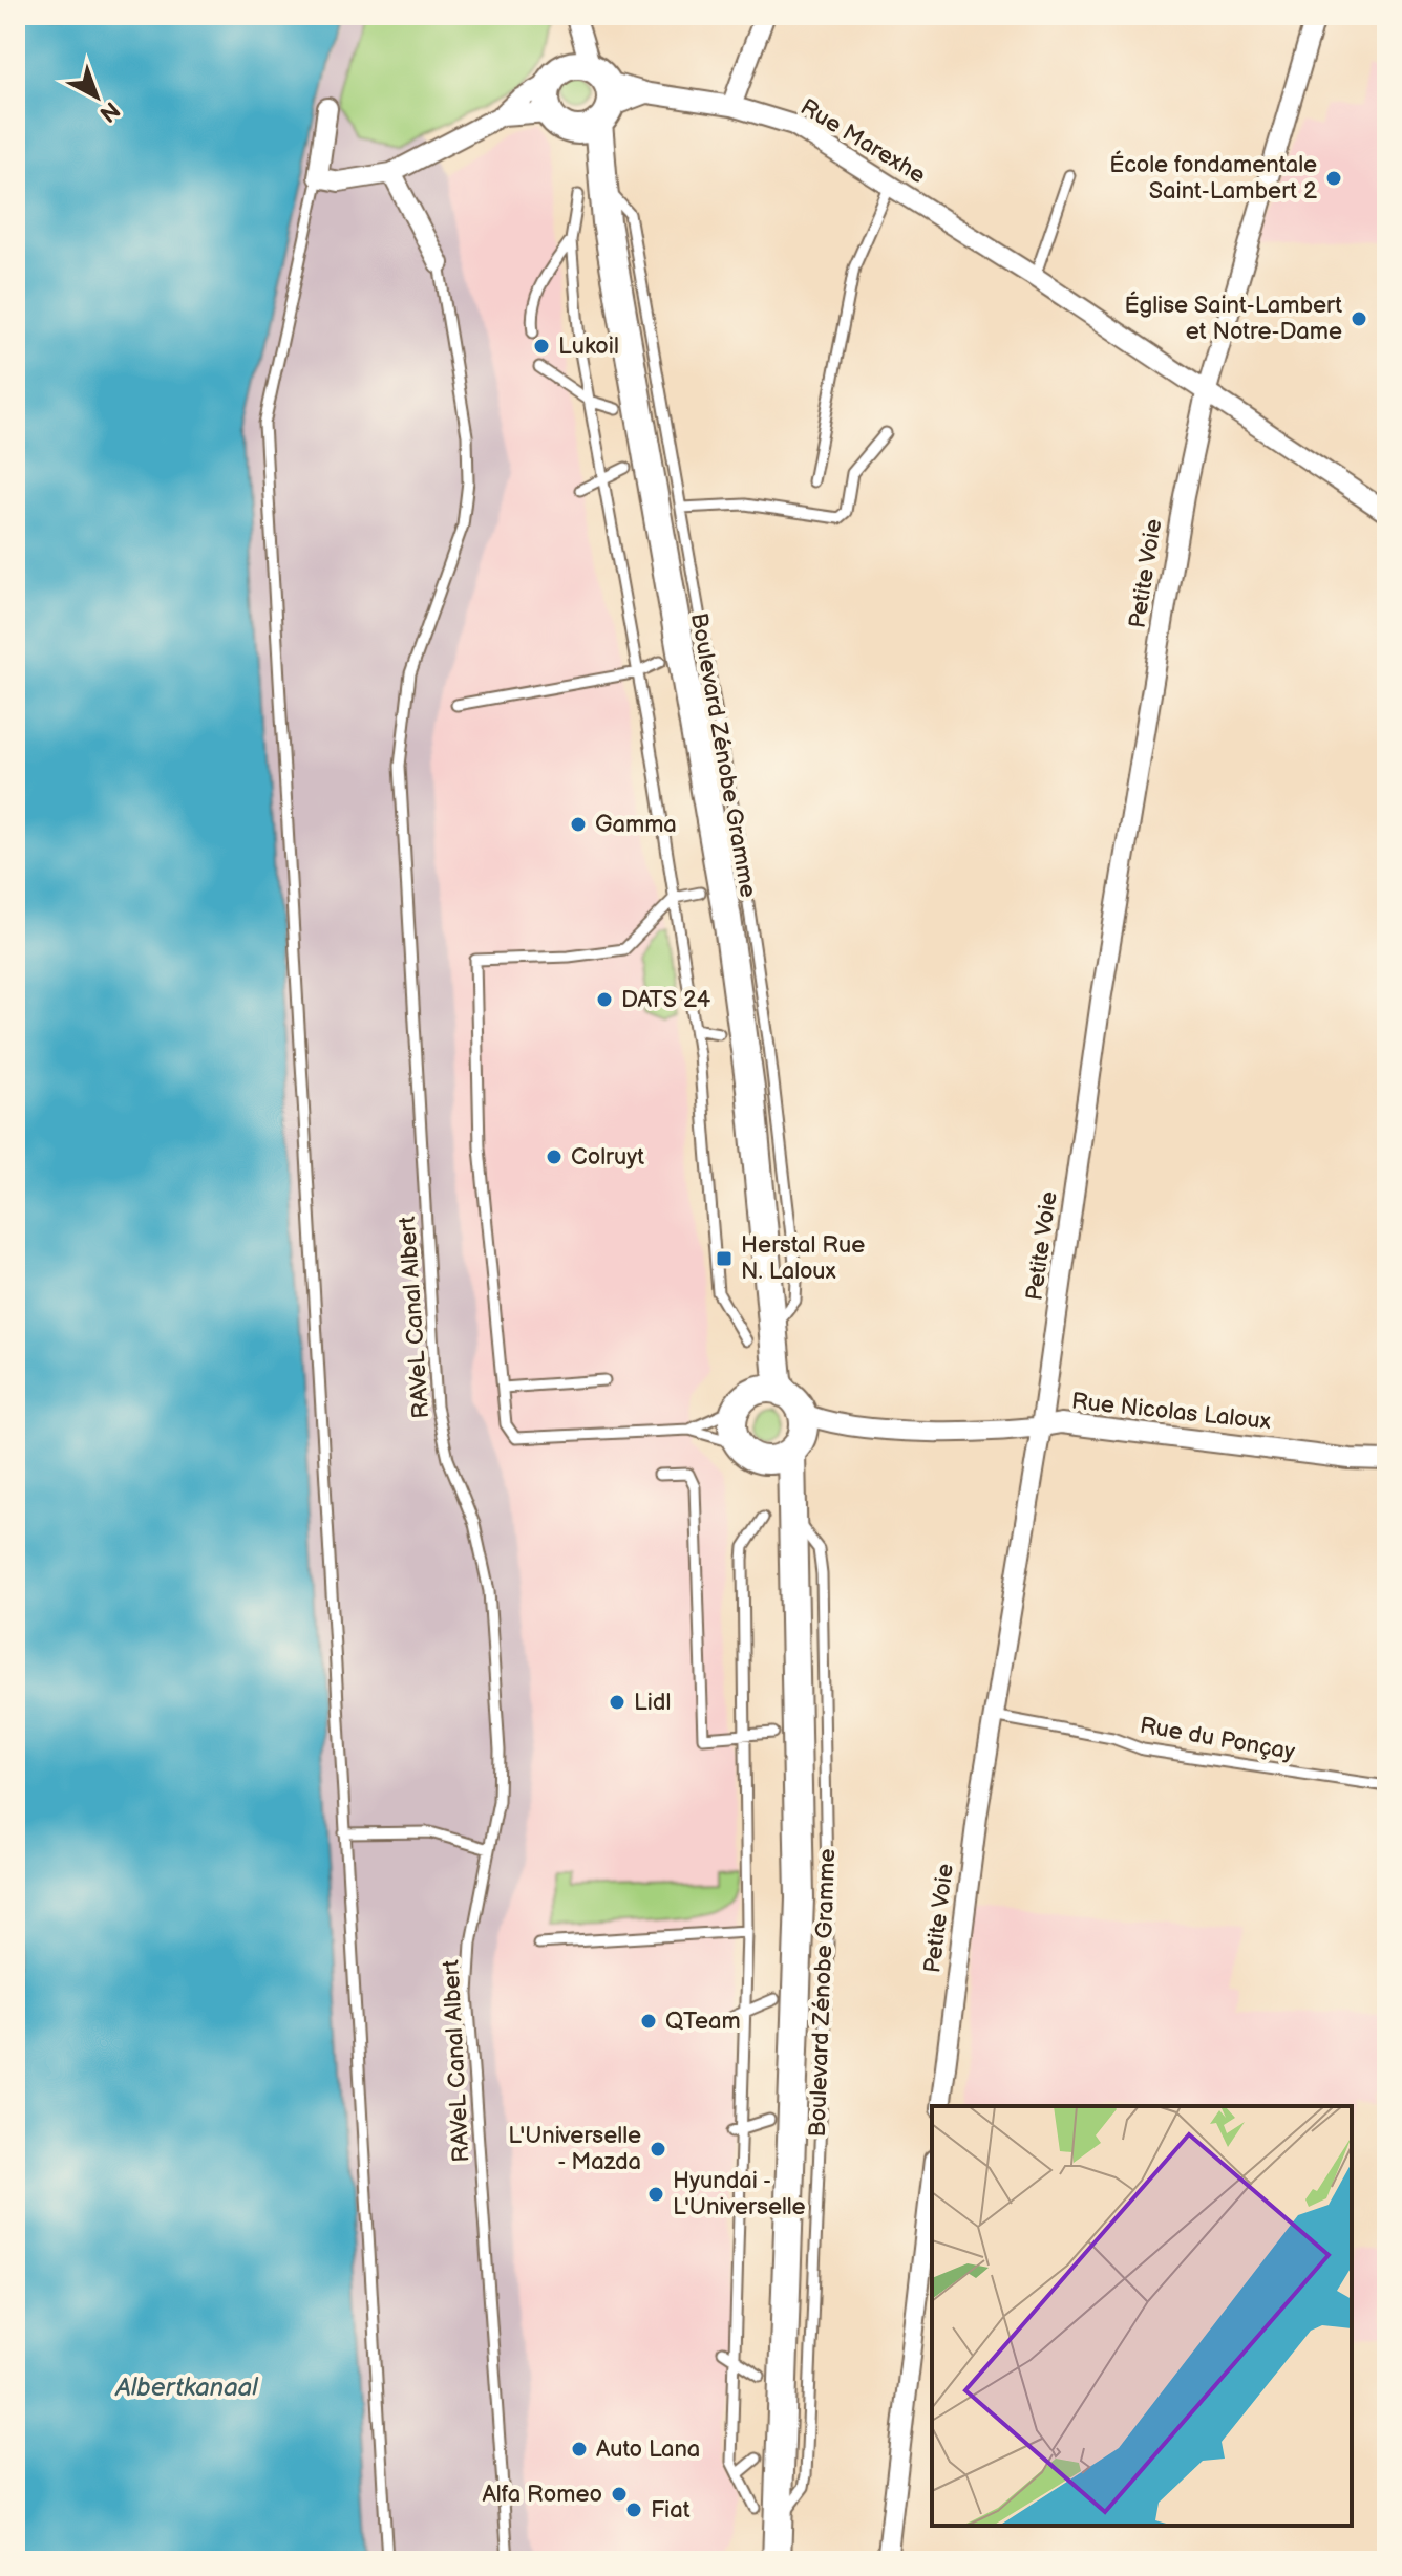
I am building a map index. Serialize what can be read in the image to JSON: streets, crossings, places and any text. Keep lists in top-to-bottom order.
{
  "streets": {
    "main road": ["Boulevard Zénobe Gramme"],
    "street": ["Rue Marexhe", "Petite Voie", "Rue Nicolas Laloux"],
    "lane": ["RAVeL Canal Albert", "Rue du Ponçay"]
  },
  "crossings": [
    ["Rue Marexhe", "Petite Voie"],
    ["Rue Marexhe", "Boulevard Zénobe Gramme"],
    ["Petite Voie", "Rue Nicolas Laloux"],
    ["Petite Voie", "Rue du Ponçay"],
    ["Boulevard Zénobe Gramme", "Rue Nicolas Laloux"]
  ],
  "water": ["Albertkanaal"],
  "places": {
    "other": [
      "École fondamentale Saint-Lambert 2",
      "Église Saint-Lambert et Notre-Dame",
      "Lukoil",
      "Gamma",
      "DATS 24",
      "Colruyt",
      "Lidl",
      "QTeam",
      "L'Universelle - Mazda",
      "Hyundai - L'Universelle",
      "Auto Lana",
      "Alfa Romeo",
      "Fiat"
    ],
    "transit": ["Herstal Rue N. Laloux"]
  },
  "north": "bottom right"
}
